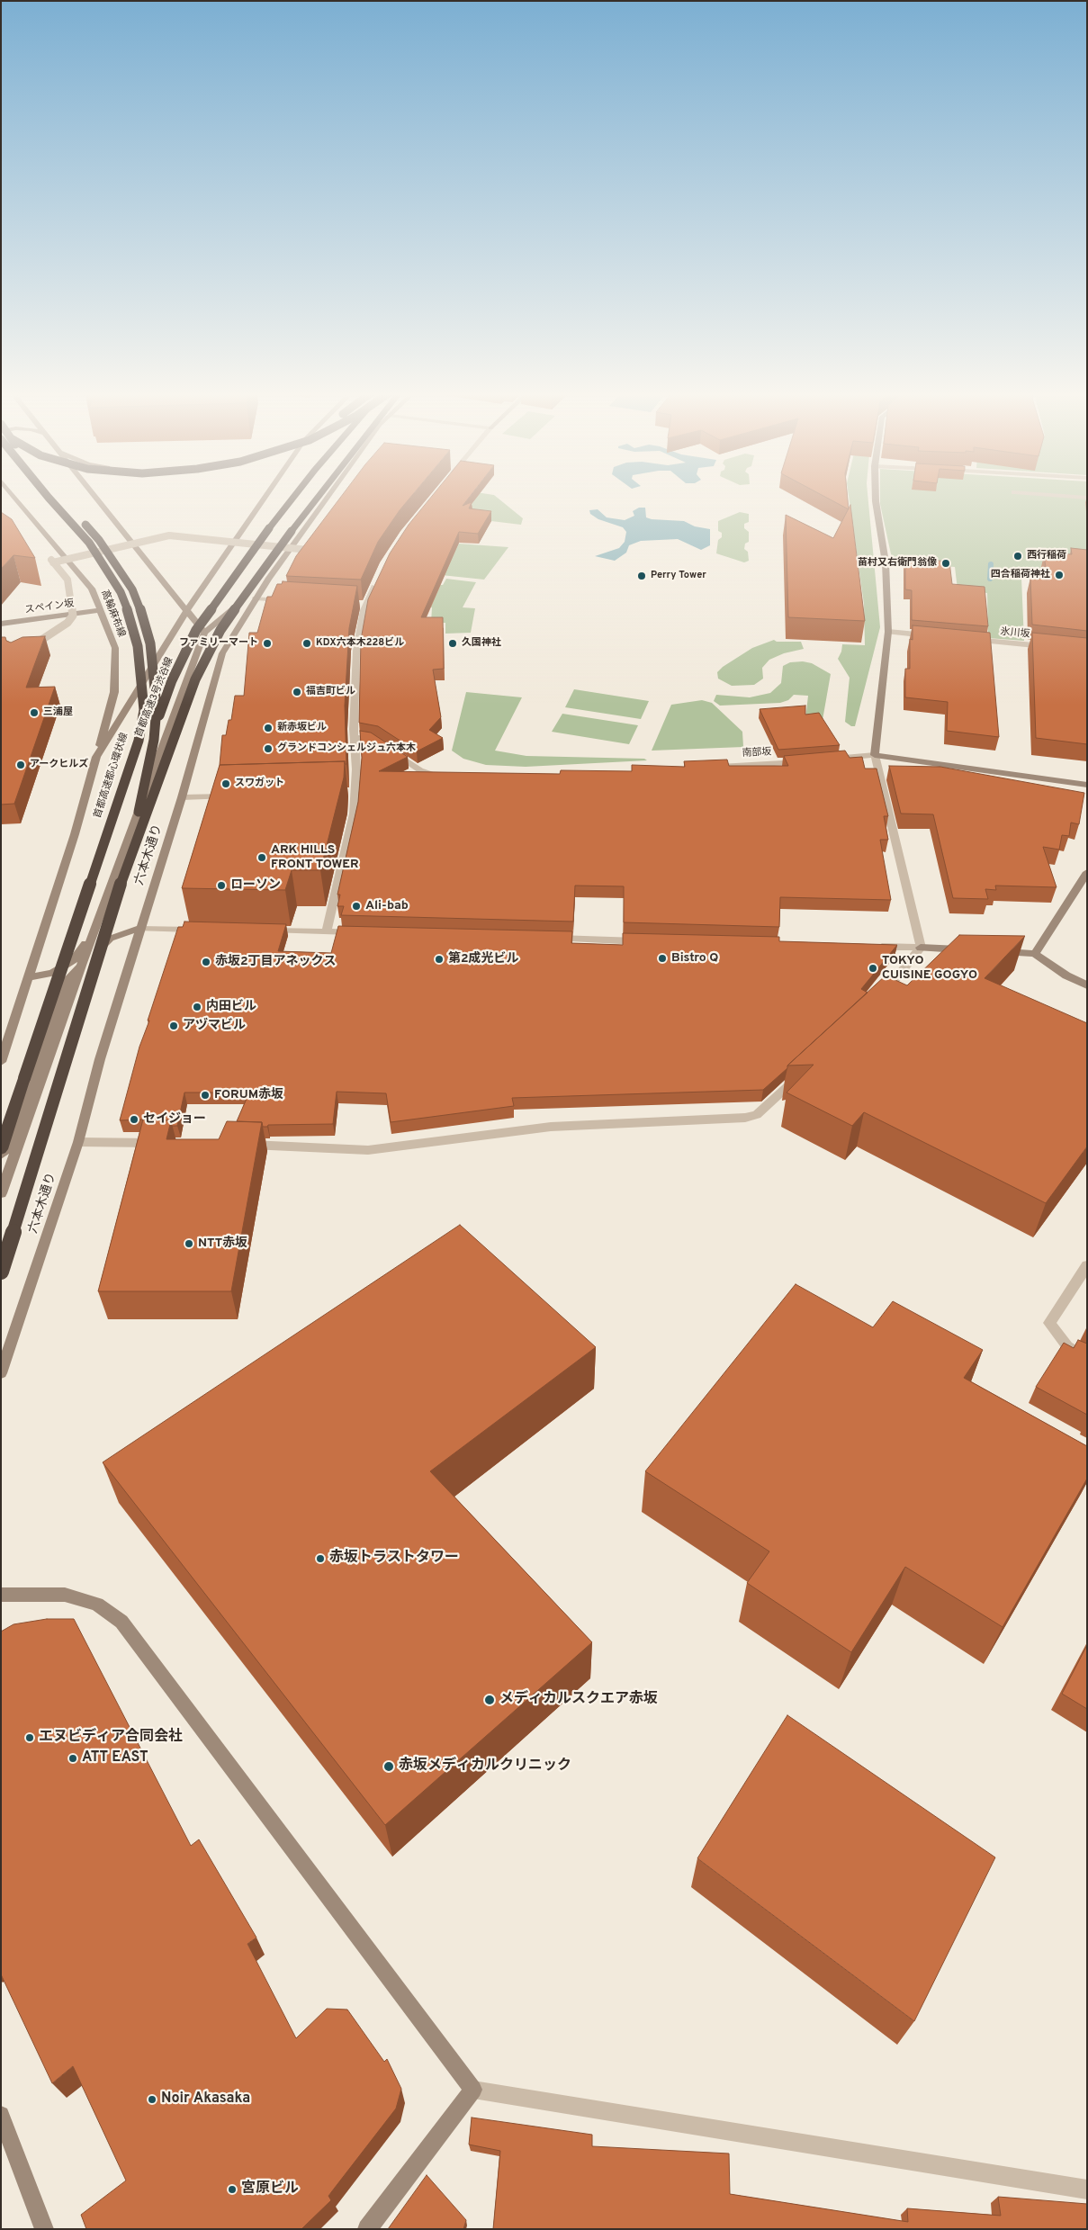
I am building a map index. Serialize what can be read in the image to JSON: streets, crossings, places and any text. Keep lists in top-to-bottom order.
{
  "streets": {
    "highway": ["首都高速3号渋谷線", "首都高速都心環状線"],
    "main road": ["スペイン坂", "高輪麻布線", "六本木通り"],
    "street": ["氷川坂", "南部坂"]
  },
  "crossings": [
    ["スペイン坂", "高輪麻布線"],
    ["首都高速3号渋谷線", "首都高速都心環状線"]
  ],
  "places": [
    "西行稲荷",
    "苗村又右衛門翁像",
    "四合稲荷神社",
    "Perry Tower",
    "ファミリーマート",
    "KDX六本木228ビル",
    "久国神社",
    "福吉町ビル",
    "三浦屋",
    "新赤坂ビル",
    "グランドコンシェルジュ六本木",
    "アークヒルズ",
    "スワガット",
    "ARK HILLS FRONT TOWER",
    "ローソン",
    "Ali-bab",
    "Bistro Q",
    "第2成光ビル",
    "赤坂2丁目アネックス",
    "TOKYO CUISINE GOGYO",
    "内田ビル",
    "アヅマビル",
    "FORUM赤坂",
    "セイジョー",
    "NTT赤坂",
    "赤坂トラストタワー",
    "メディカルスクエア赤坂",
    "エヌビディア合同会社",
    "ATT EAST",
    "赤坂メディカルクリニック",
    "Noir Akasaka",
    "宮原ビル"
  ]
}
